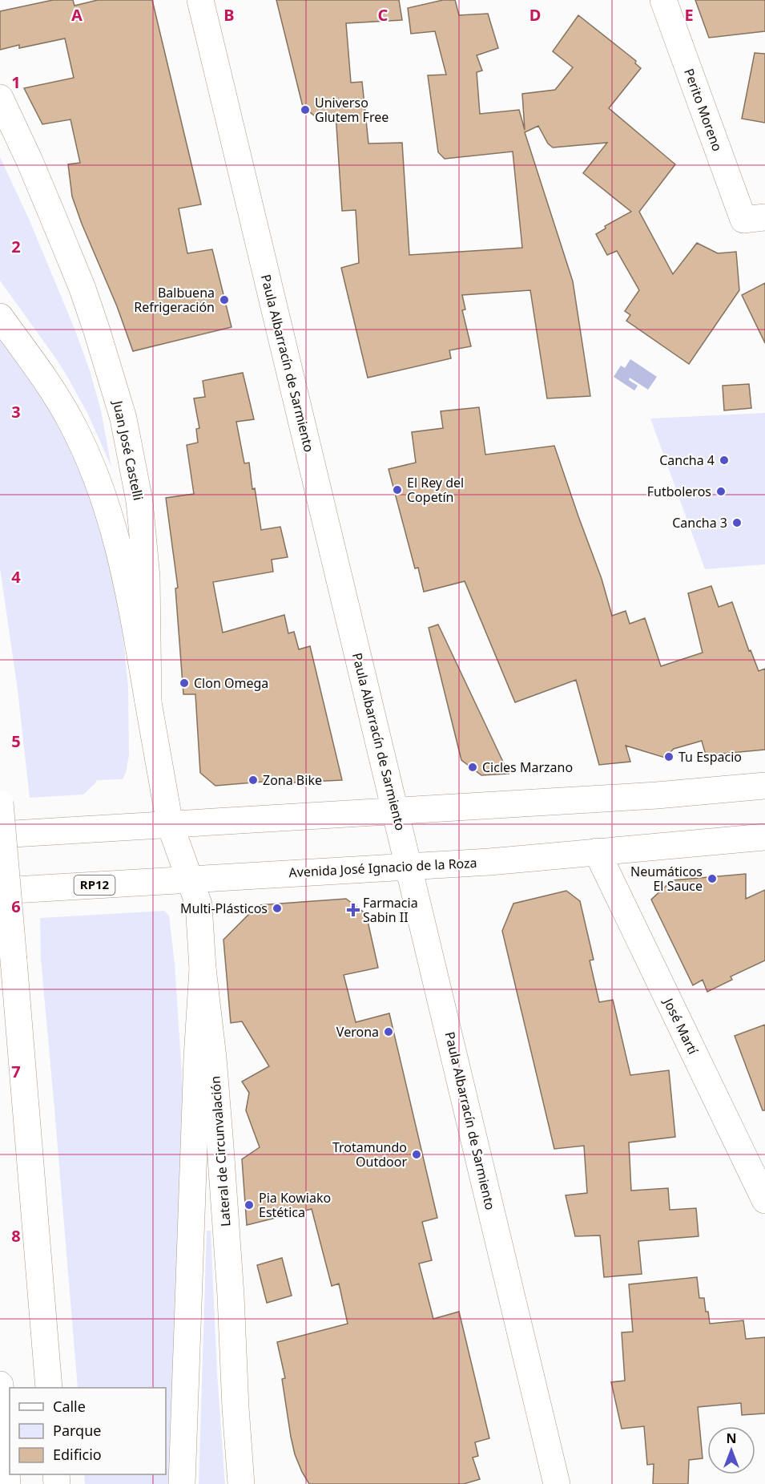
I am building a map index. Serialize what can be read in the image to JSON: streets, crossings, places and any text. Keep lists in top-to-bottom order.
{
  "streets": {
    "main road": [
      "Perito Moreno",
      "Paula Albarracín de Sarmiento",
      "Juan José Castelli",
      "Avenida José Ignacio de la Roza",
      "RP12",
      "José Martí",
      "Lateral de Circunvalación"
    ]
  },
  "crossings": [
    ["Paula Albarracín de Sarmiento", "Avenida José Ignacio de la Roza"],
    ["Juan José Castelli", "Lateral de Circunvalación"],
    ["Avenida José Ignacio de la Roza", "José Martí"],
    ["Avenida José Ignacio de la Roza", "Lateral de Circunvalación"]
  ],
  "places": {
    "other": [
      "Universo Glutem Free",
      "Balbuena Refrigeración",
      "Cancha 4",
      "El Rey del Copetín",
      "Futboleros",
      "Cancha 3",
      "Clon Omega",
      "Tu Espacio",
      "Cicles Marzano",
      "Zona Bike",
      "Neumáticos El Sauce",
      "Multi-Plásticos",
      "Verona",
      "Trotamundo Outdoor",
      "Pia Kowiako Estética"
    ],
    "health": ["Farmacia Sabin II"]
  },
  "legend": ["Calle", "Parque", "Edificio"],
  "north": "top",
  "grid": {
    "columns": [
      "A",
      "B",
      "C",
      "D",
      "E"
    ],
    "rows": [
      "1",
      "2",
      "3",
      "4",
      "5",
      "6",
      "7",
      "8"
    ]
  }
}
